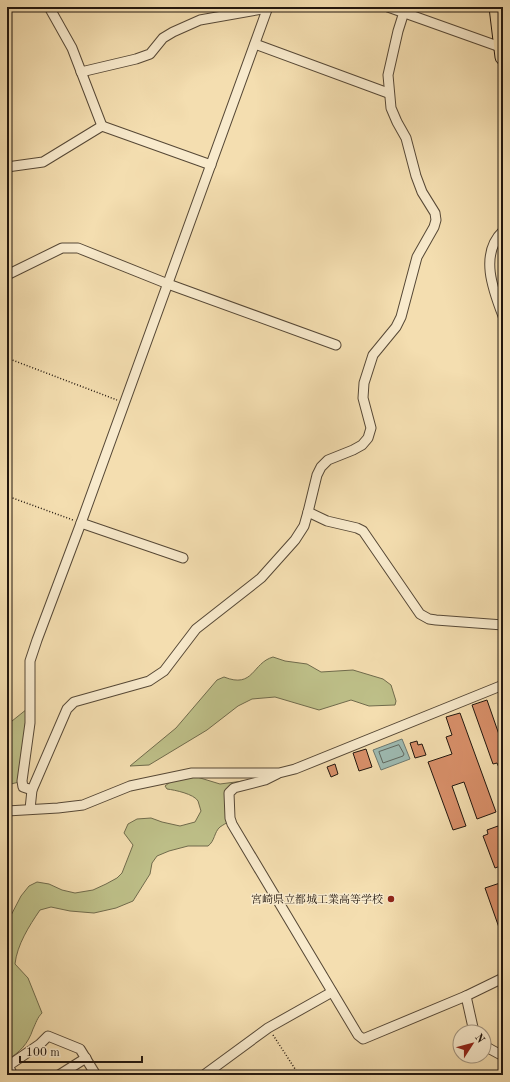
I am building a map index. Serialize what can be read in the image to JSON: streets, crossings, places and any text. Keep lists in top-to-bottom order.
{
  "places": ["宮崎県立都城工業高等学校"],
  "scale_bar": "100 m",
  "north": "top right"
}
